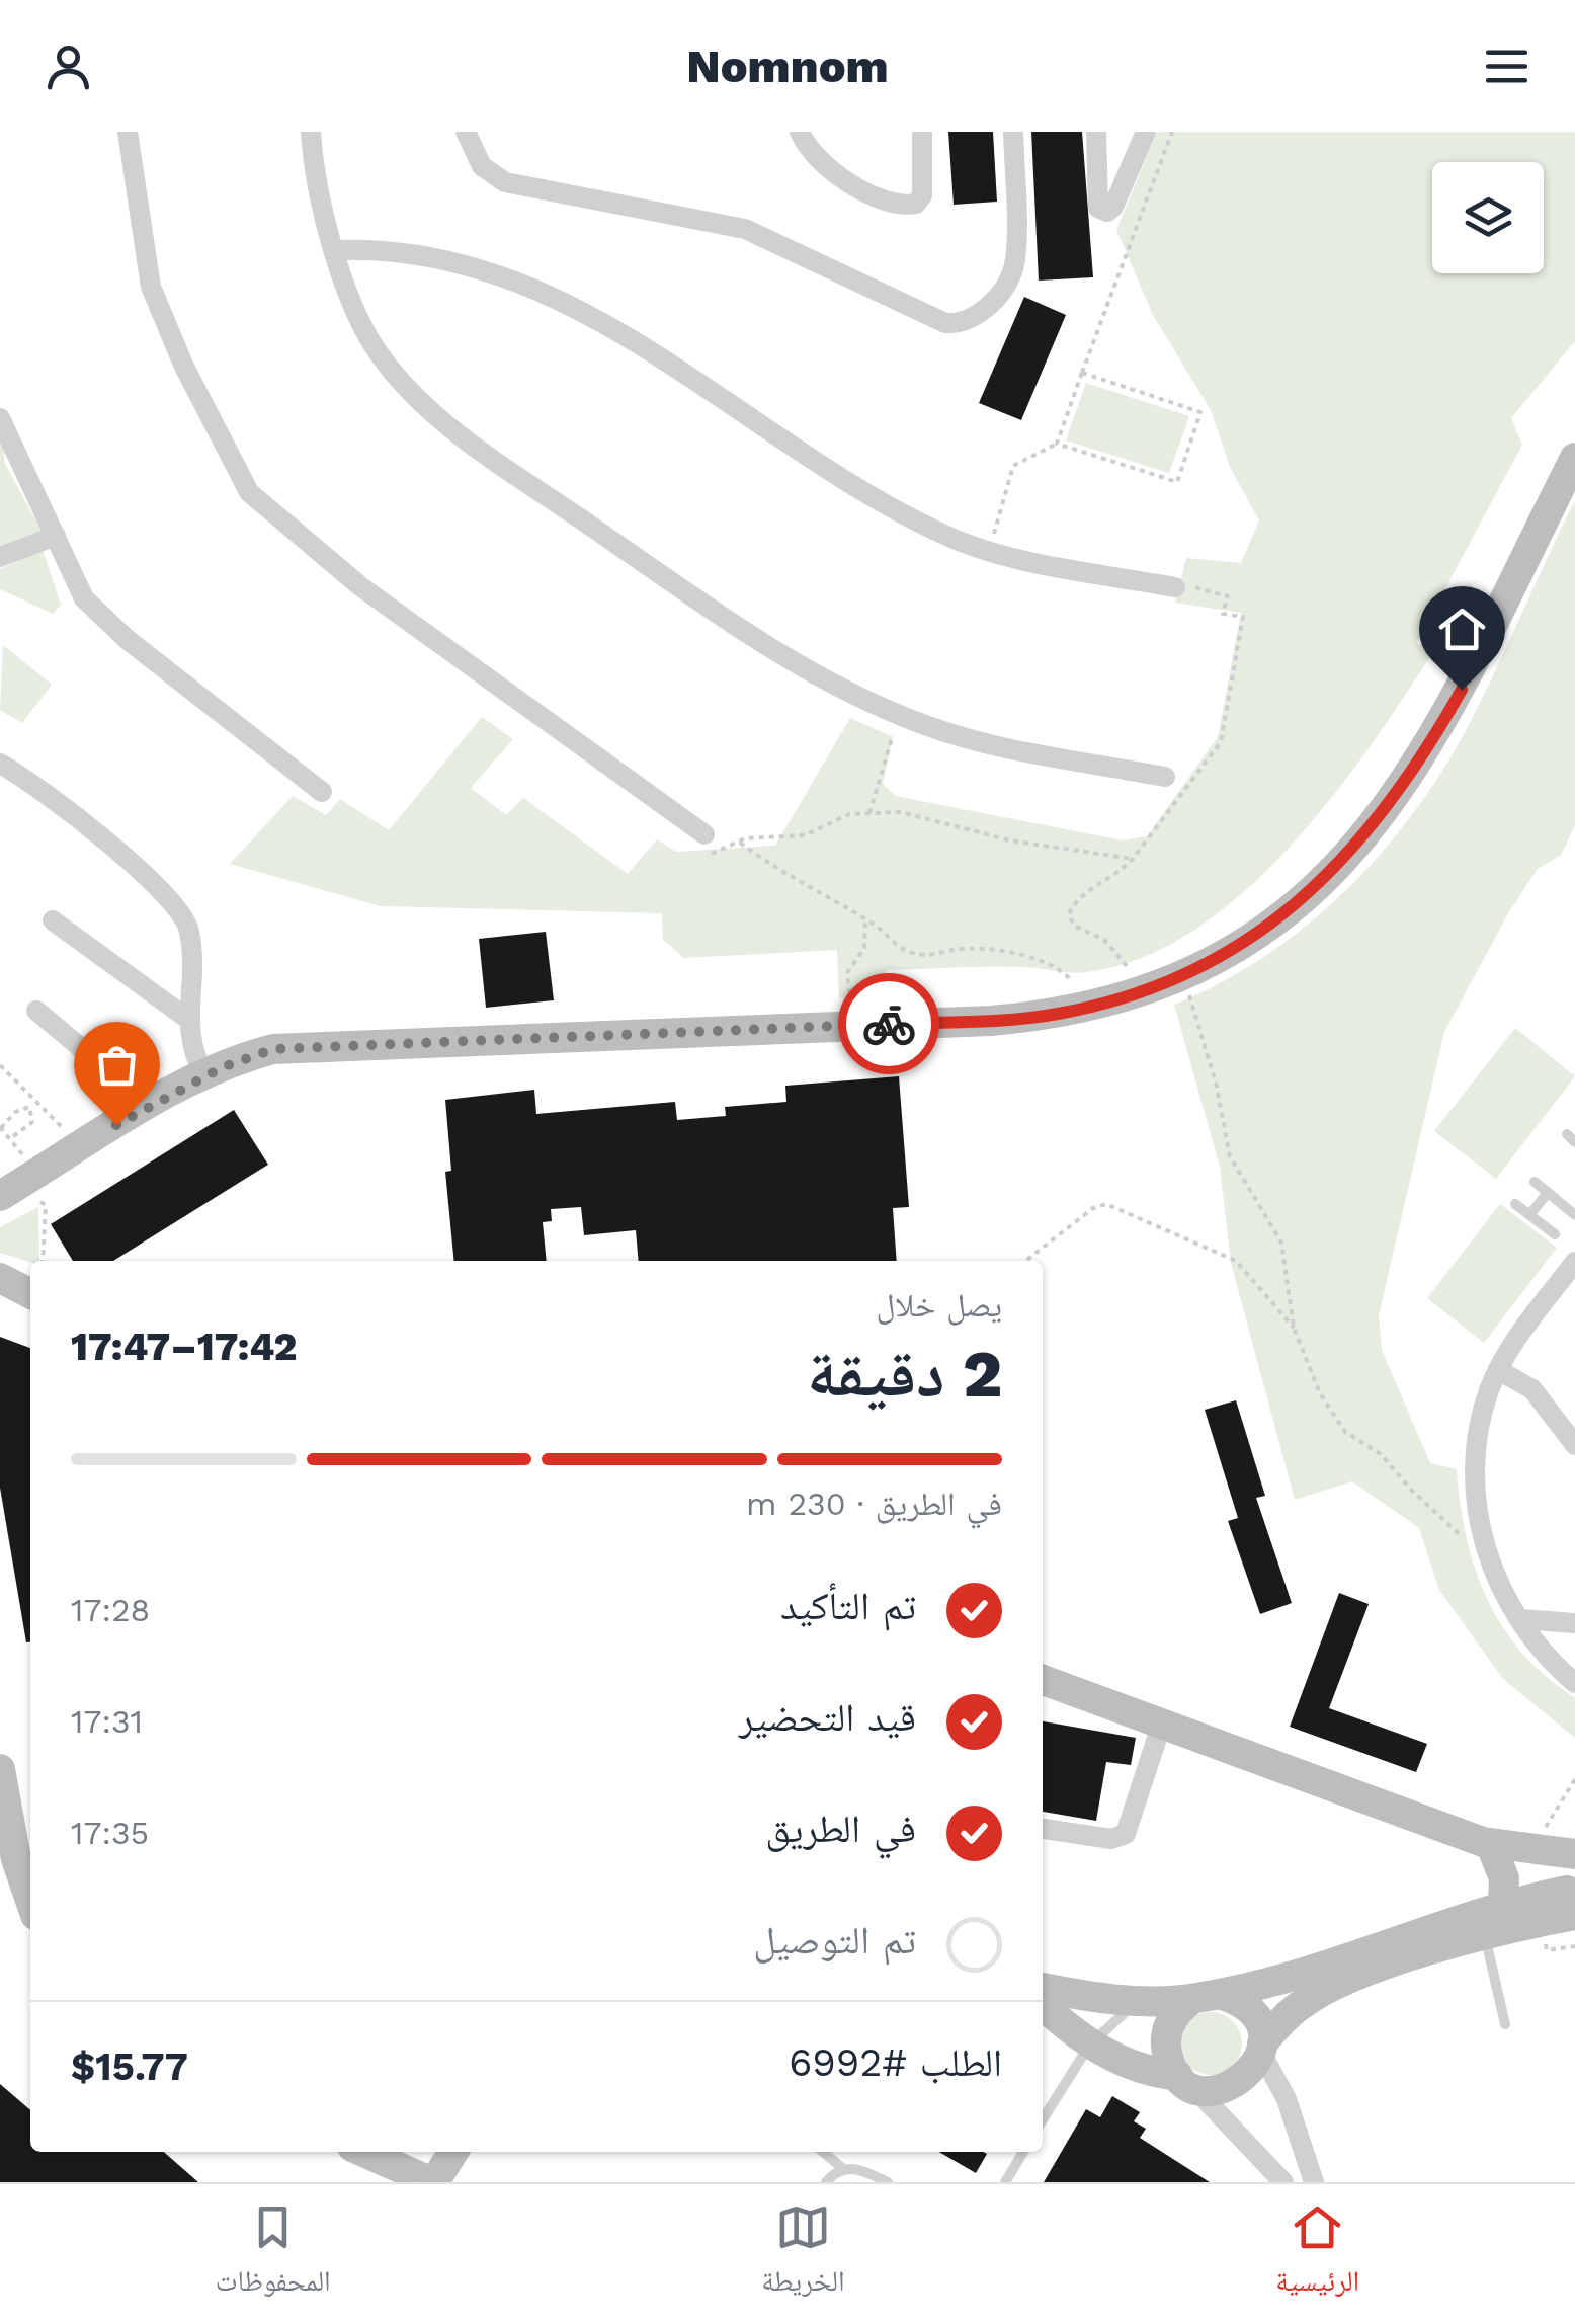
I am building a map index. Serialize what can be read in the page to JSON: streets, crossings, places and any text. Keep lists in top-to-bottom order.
{
  "page": {
    "header": "Nomnom",
    "heading": ["2 دقيقة", "يصل خلال", "17:42–17:47"],
    "panel": ["الطلب #6992", "$15.77"],
    "bar": "في الطريق · 230 m",
    "list": [
      ["تم التأكيد", "17:28"],
      ["قيد التحضير", "17:31"],
      ["في الطريق", "17:35"],
      "تم التوصيل"
    ],
    "tabs": ["الرئيسية", "الخريطة", "المحفوظات"]
  }
}
